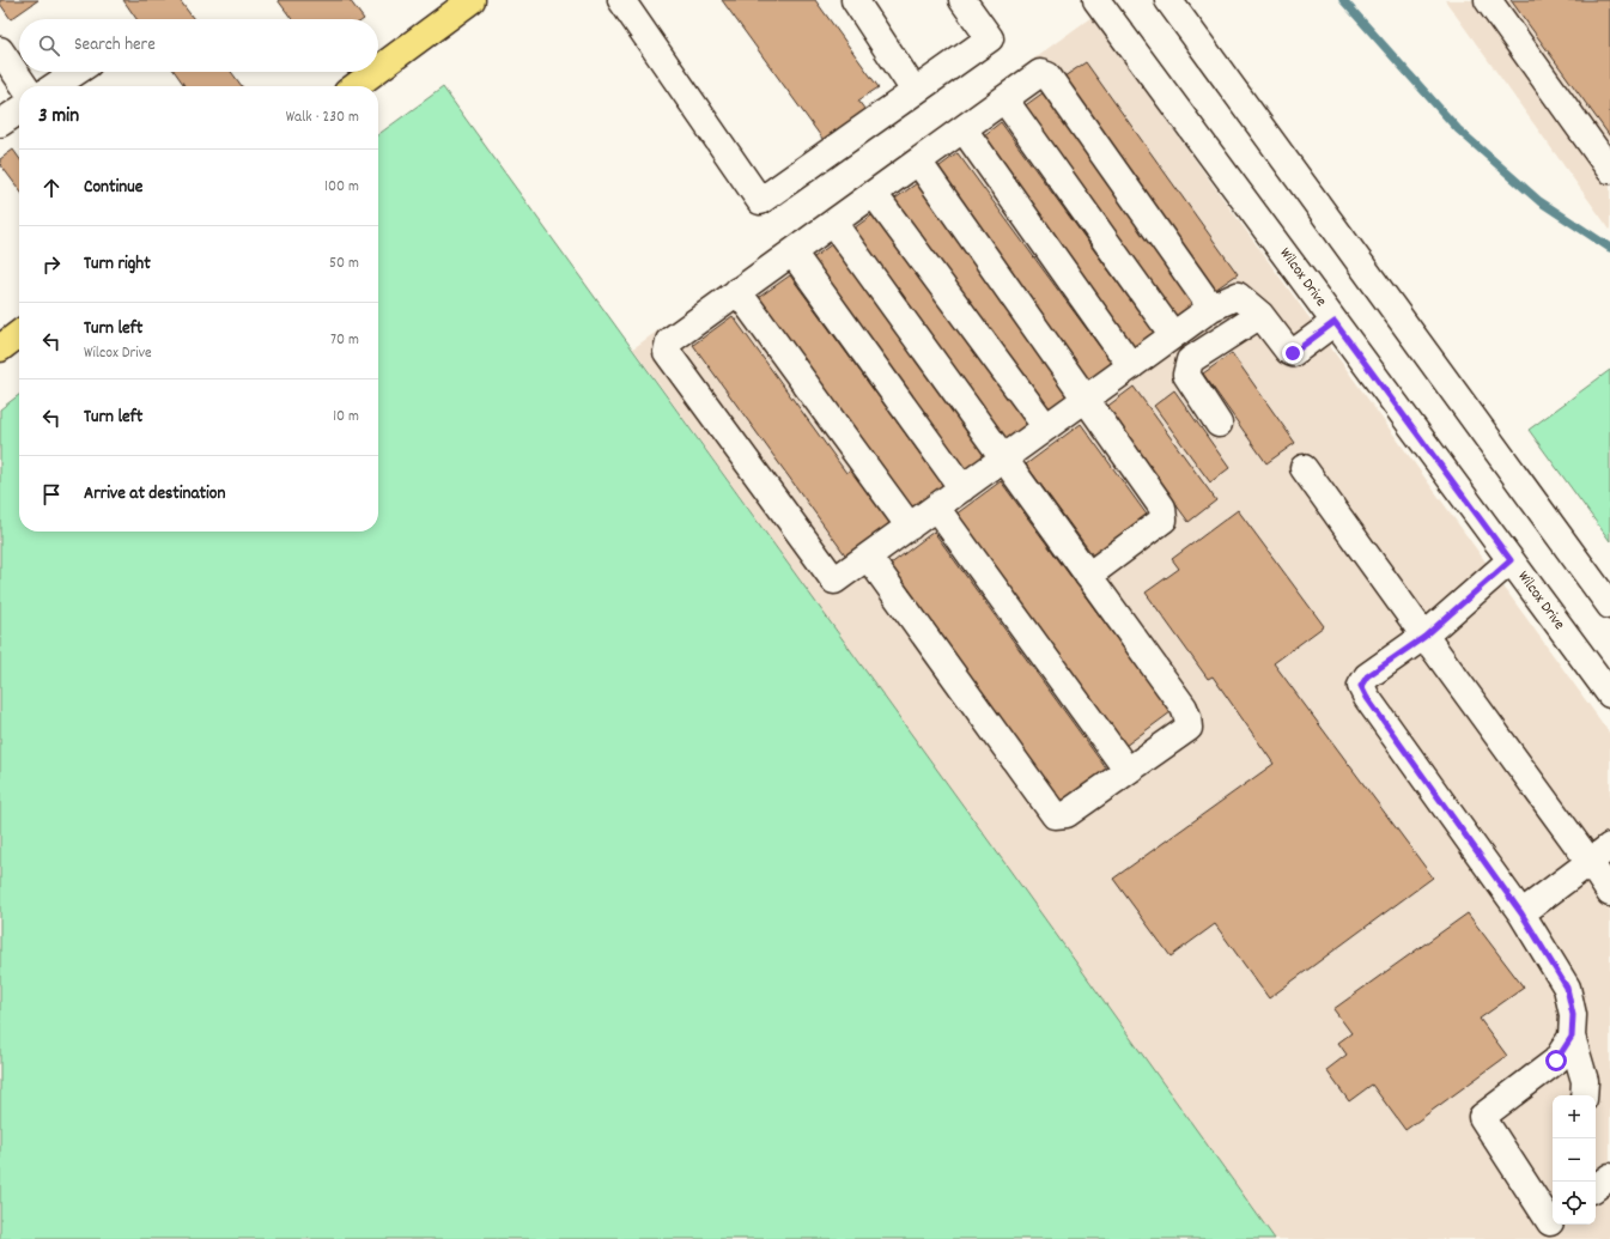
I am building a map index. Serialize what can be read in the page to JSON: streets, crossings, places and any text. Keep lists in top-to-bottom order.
{
  "streets": {
    "street": ["Wilcox Drive"]
  },
  "page": {
    "search": "Search here",
    "heading": ["3 min", "Walk · 230 m"],
    "list": [
      ["Continue", "100 m"],
      ["Turn right", "50 m"],
      ["Turn left", "Wilcox Drive", "70 m"],
      ["Turn left", "10 m"],
      "Arrive at destination"
    ],
    "map_buttons": ["+", "−"]
  }
}
